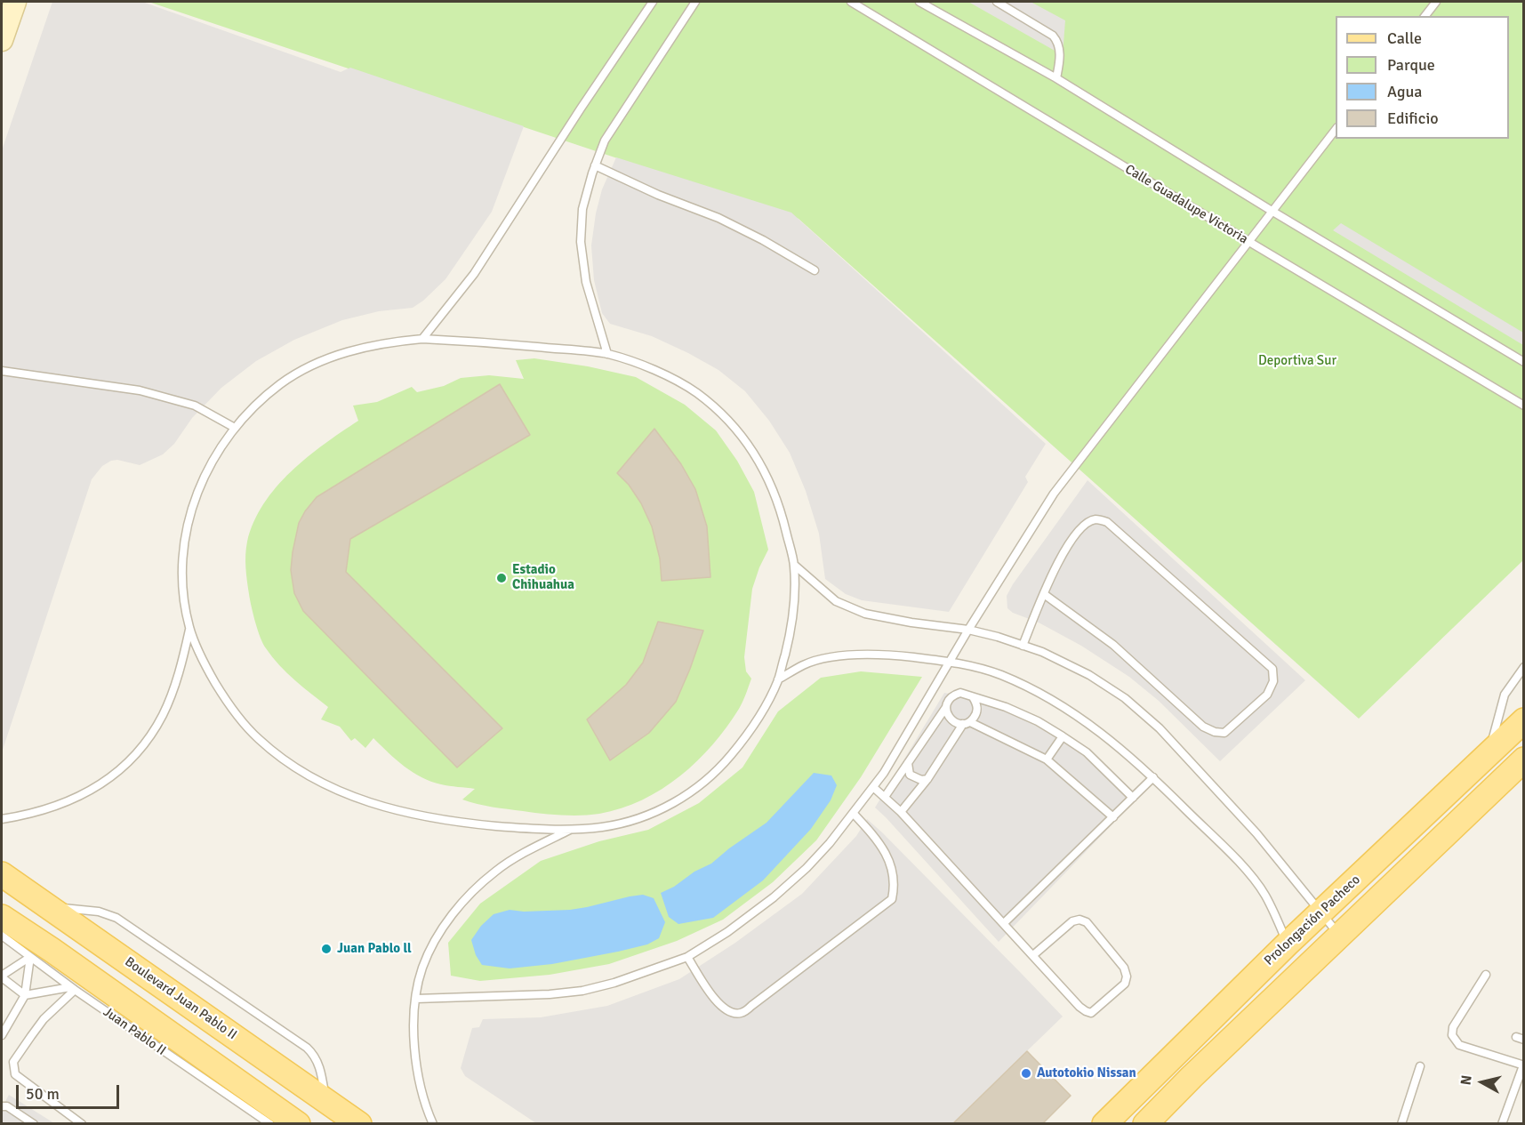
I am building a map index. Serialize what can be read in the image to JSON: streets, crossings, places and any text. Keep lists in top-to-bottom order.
{
  "streets": {
    "main road": ["Prolongación Pacheco", "Boulevard Juan Pablo II"],
    "lane": ["Calle Guadalupe Victoria", "Juan Pablo II"]
  },
  "parks": ["Deportiva Sur"],
  "places": ["Estadio Chihuahua", "Juan Pablo ll", "Autotokio Nissan"],
  "legend": [
    "Calle",
    "Parque",
    "Agua",
    "Edificio"
  ],
  "scale_bar": "50 m",
  "north": "left"
}
